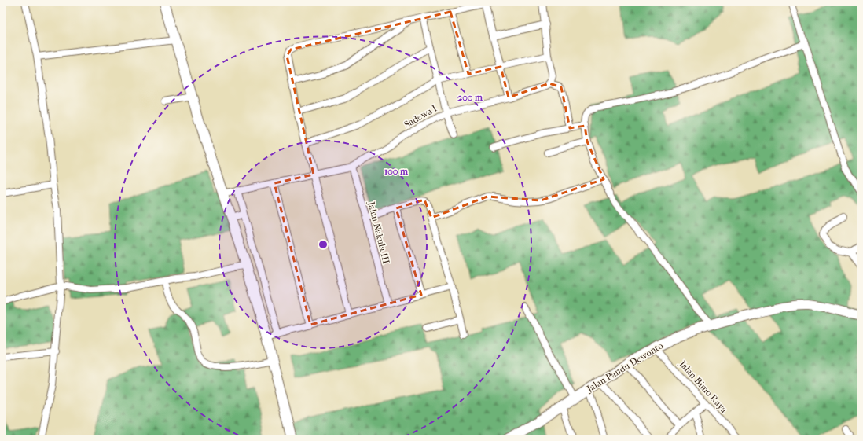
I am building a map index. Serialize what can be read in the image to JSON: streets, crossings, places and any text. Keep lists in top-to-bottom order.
{
  "streets": {
    "street": [
      "Sadewa I",
      "Jalan Nakula III",
      "Jalan Pandu Dewonto",
      "Jalan Bimo Raya"
    ]
  },
  "crossings": [
    ["Sadewa I", "Jalan Nakula III"],
    ["Jalan Pandu Dewonto", "Jalan Bimo Raya"]
  ],
  "rings": ["200 m", "100 m"]
}
